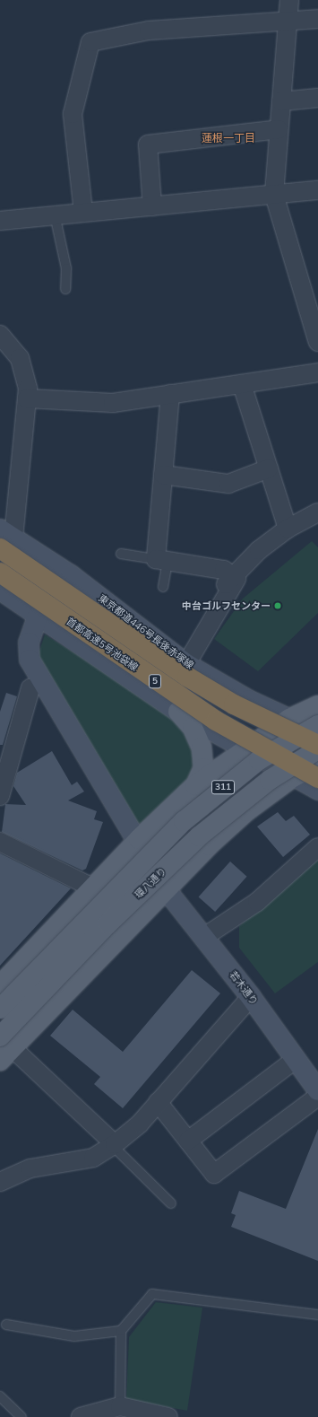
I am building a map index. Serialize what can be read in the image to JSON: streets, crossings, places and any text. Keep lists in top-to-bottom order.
{
  "streets": {
    "highway": ["首都高速5号池袋線", "5"],
    "main road": [
      "東京都道446号長後赤塚線",
      "311",
      "環八通り",
      "若木通り"
    ]
  },
  "crossings": [
    ["東京都道446号長後赤塚線", "首都高速5号池袋線"]
  ],
  "districts": ["蓮根一丁目"],
  "places": ["中台ゴルフセンター"]
}
